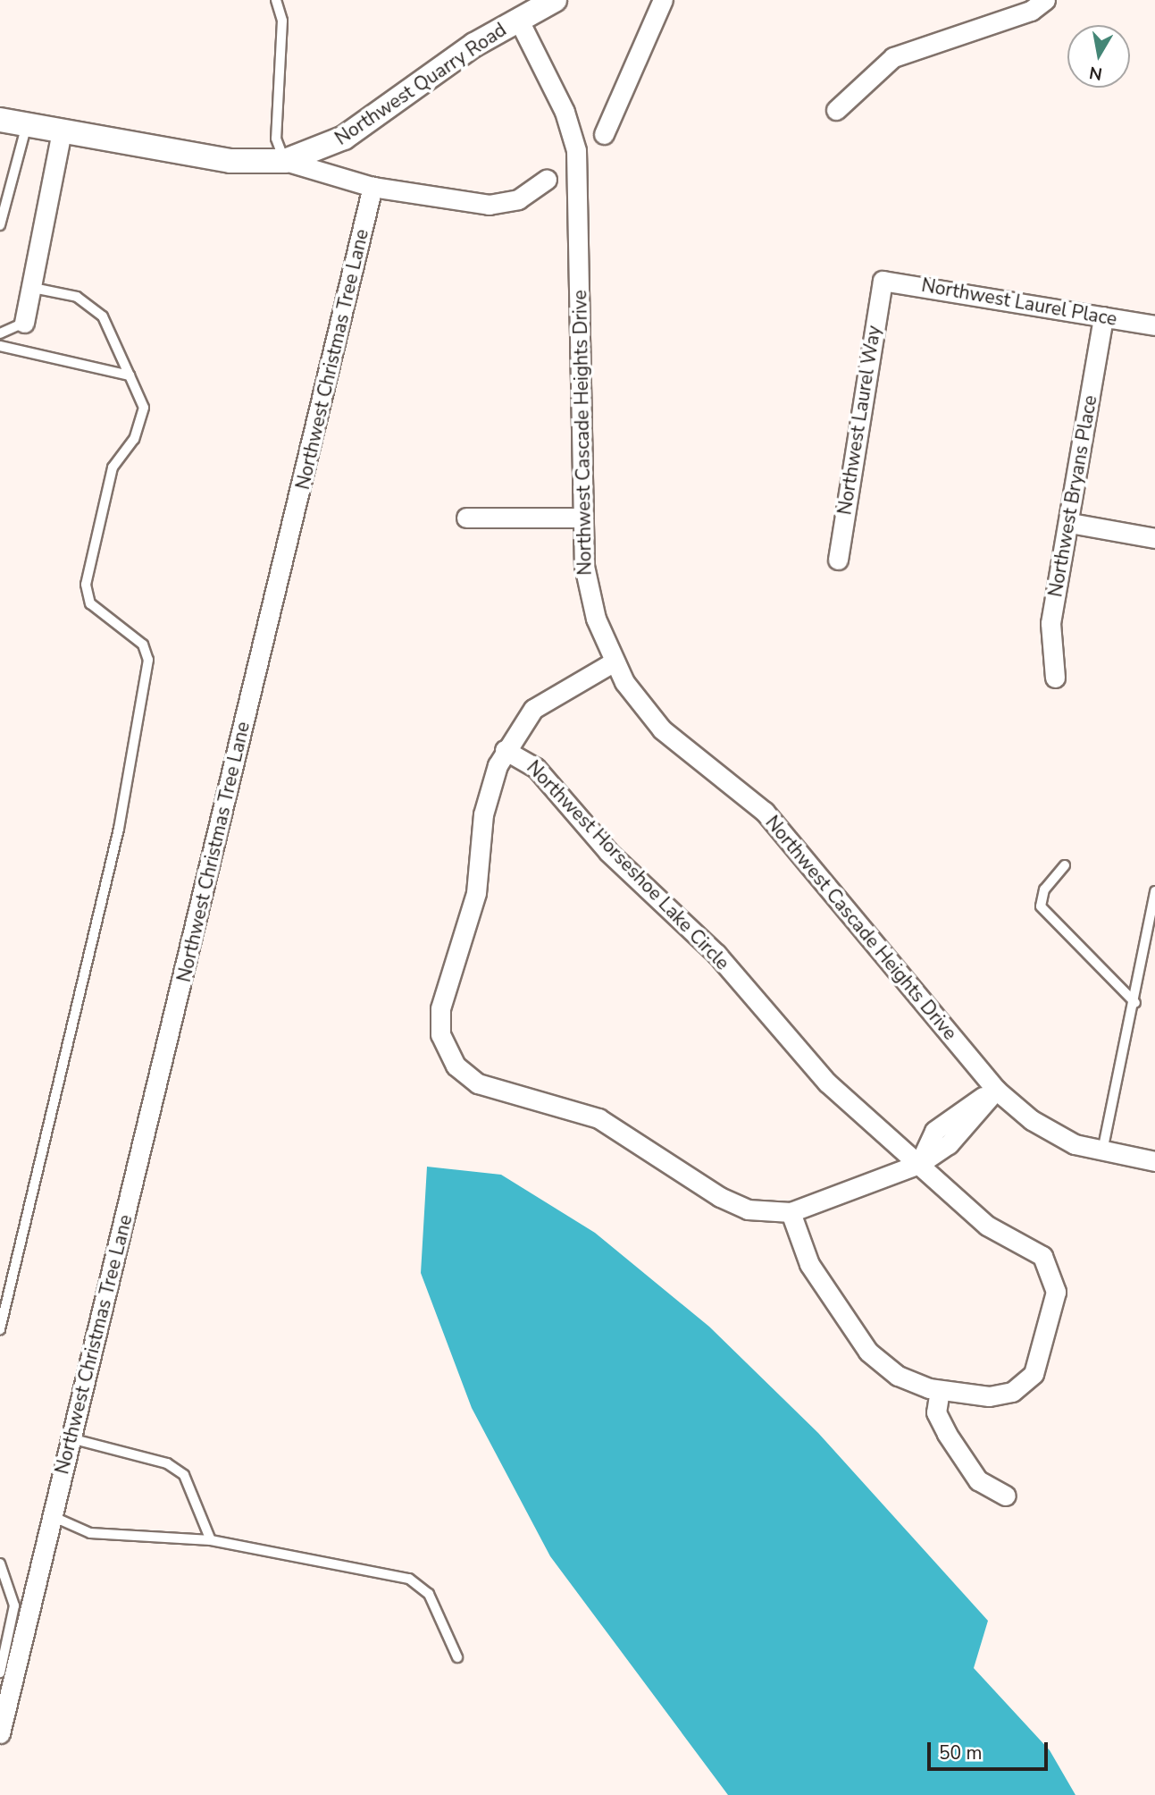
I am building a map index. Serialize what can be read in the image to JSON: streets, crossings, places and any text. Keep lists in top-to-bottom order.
{
  "streets": {
    "street": [
      "Northwest Quarry Road",
      "Northwest Laurel Place",
      "Northwest Christmas Tree Lane",
      "Northwest Laurel Way",
      "Northwest Cascade Heights Drive",
      "Northwest Bryans Place",
      "Northwest Horseshoe Lake Circle"
    ]
  },
  "crossings": [
    ["Northwest Quarry Road", "Northwest Christmas Tree Lane"],
    ["Northwest Quarry Road", "Northwest Cascade Heights Drive"],
    ["Northwest Laurel Place", "Northwest Laurel Way"],
    ["Northwest Laurel Place", "Northwest Bryans Place"]
  ],
  "scale_bar": "50 m",
  "north": "bottom"
}
